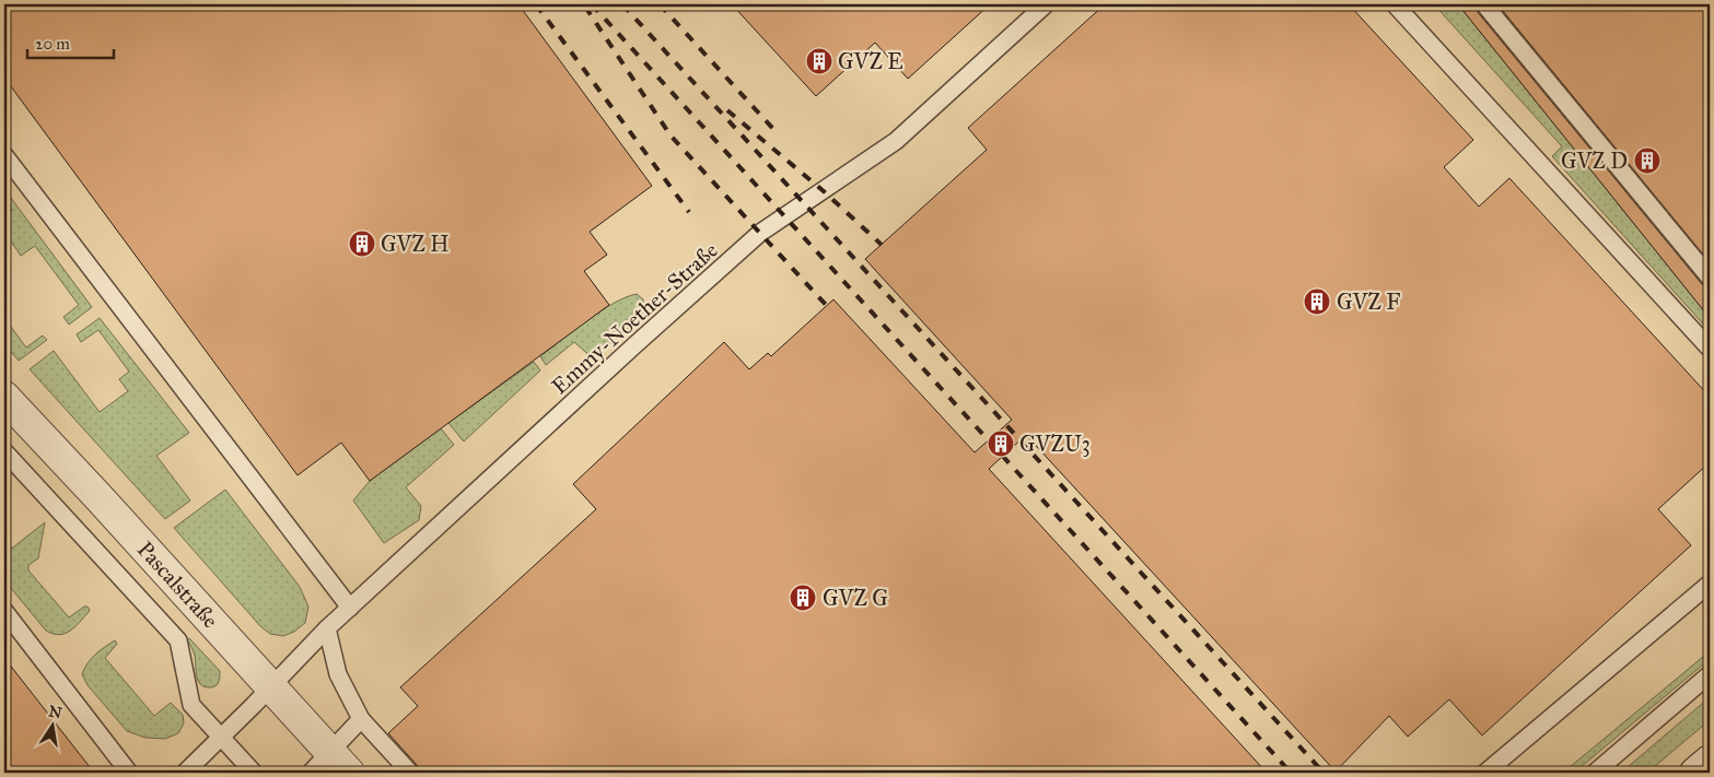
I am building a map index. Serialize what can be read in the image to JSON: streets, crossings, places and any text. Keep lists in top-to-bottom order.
{
  "streets": {
    "street": ["Pascalstraße"],
    "lane": ["Emmy-Noether-Straße"]
  },
  "crossings": [
    ["Emmy-Noether-Straße", "Pascalstraße"]
  ],
  "places": {
    "building": [
      "GVZ E",
      "GVZ D",
      "GVZ H",
      "GVZ F",
      "GVZU3",
      "GVZ G"
    ]
  },
  "scale_bar": "20 m",
  "north": "top"
}
